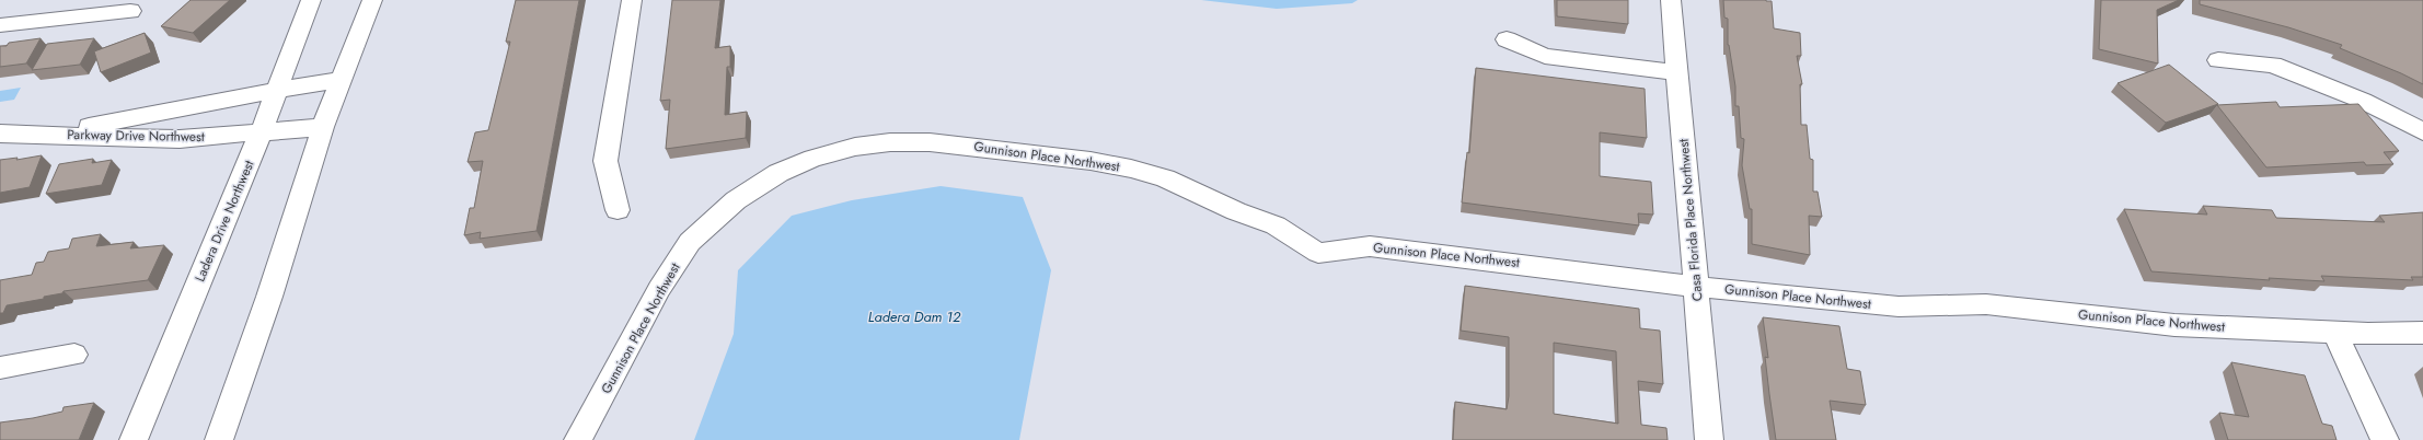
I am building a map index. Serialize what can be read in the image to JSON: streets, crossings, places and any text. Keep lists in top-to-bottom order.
{
  "streets": {
    "street": [
      "Parkway Drive Northwest",
      "Gunnison Place Northwest",
      "Casa Florida Place Northwest",
      "Ladera Drive Northwest"
    ]
  },
  "crossings": [
    ["Parkway Drive Northwest", "Ladera Drive Northwest"],
    ["Gunnison Place Northwest", "Casa Florida Place Northwest"]
  ],
  "water": ["Ladera Dam 12"]
}
